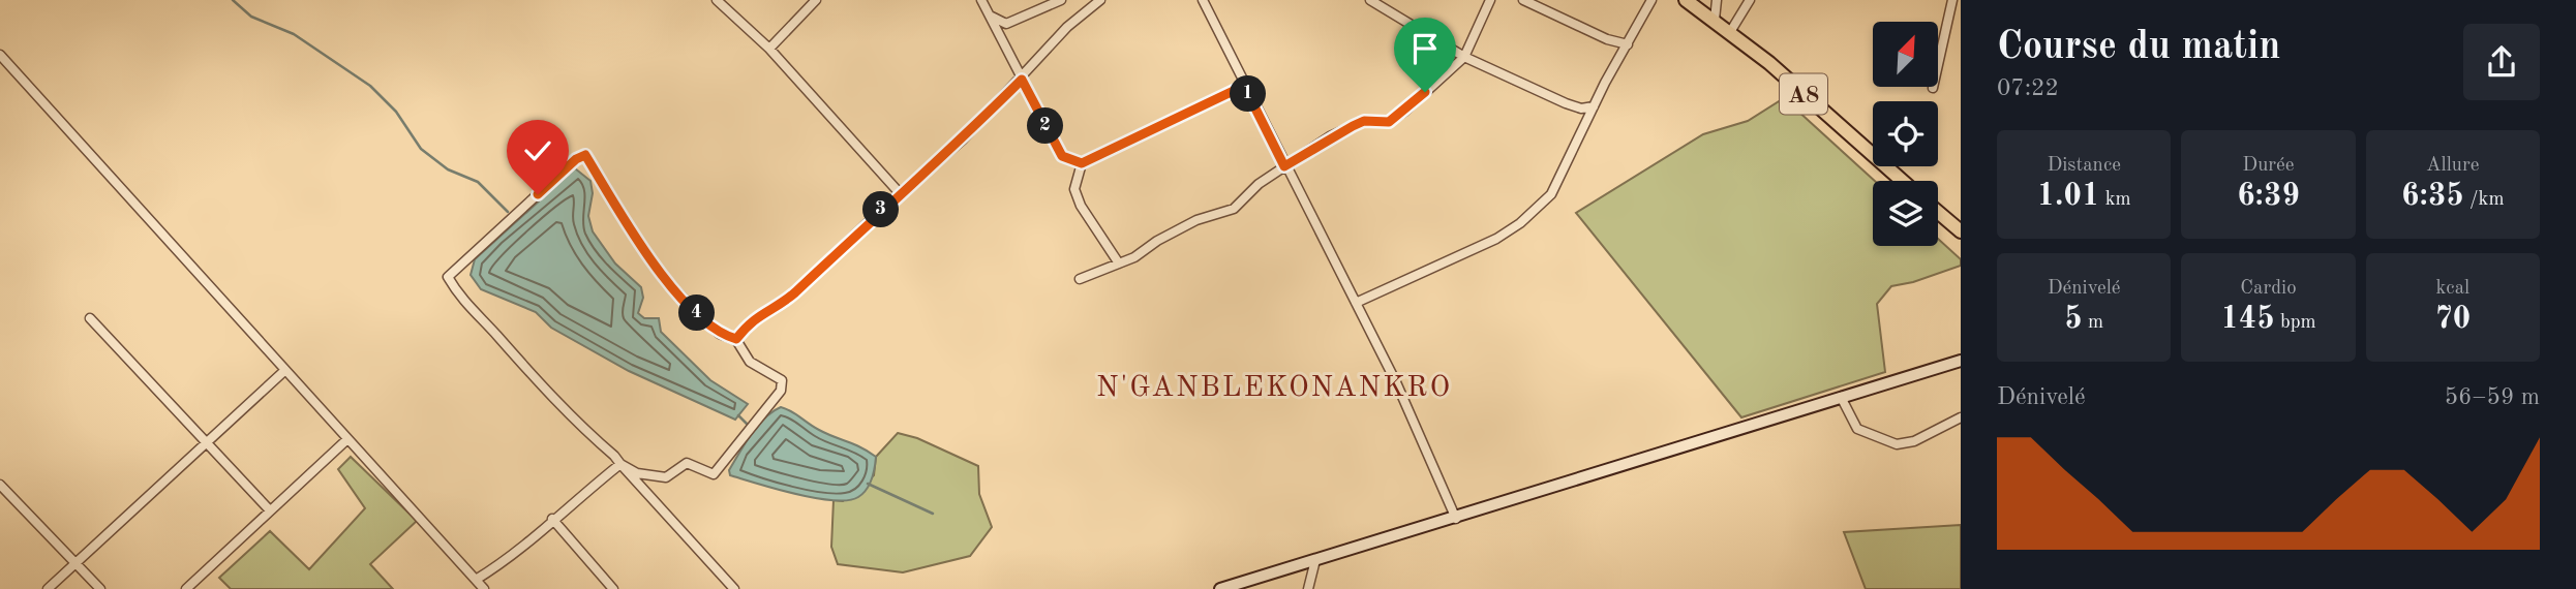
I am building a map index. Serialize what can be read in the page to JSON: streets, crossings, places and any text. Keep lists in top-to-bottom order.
{
  "streets": {
    "main road": ["A8"]
  },
  "districts": ["N'GANBLEKONANKRO"],
  "north": "top right",
  "page": {
    "heading": ["Course du matin", "07:22"],
    "pins": [
      "1",
      "2",
      "3",
      "4"
    ],
    "stats": [
      ["Distance", "1.01 km"],
      ["Durée", "6:39"],
      ["Allure", "6:35 /km"],
      ["Dénivelé", "5 m"],
      ["Cardio", "145 bpm"],
      ["kcal", "70"]
    ],
    "chart": ["Dénivelé", "56–59 m"]
  }
}
